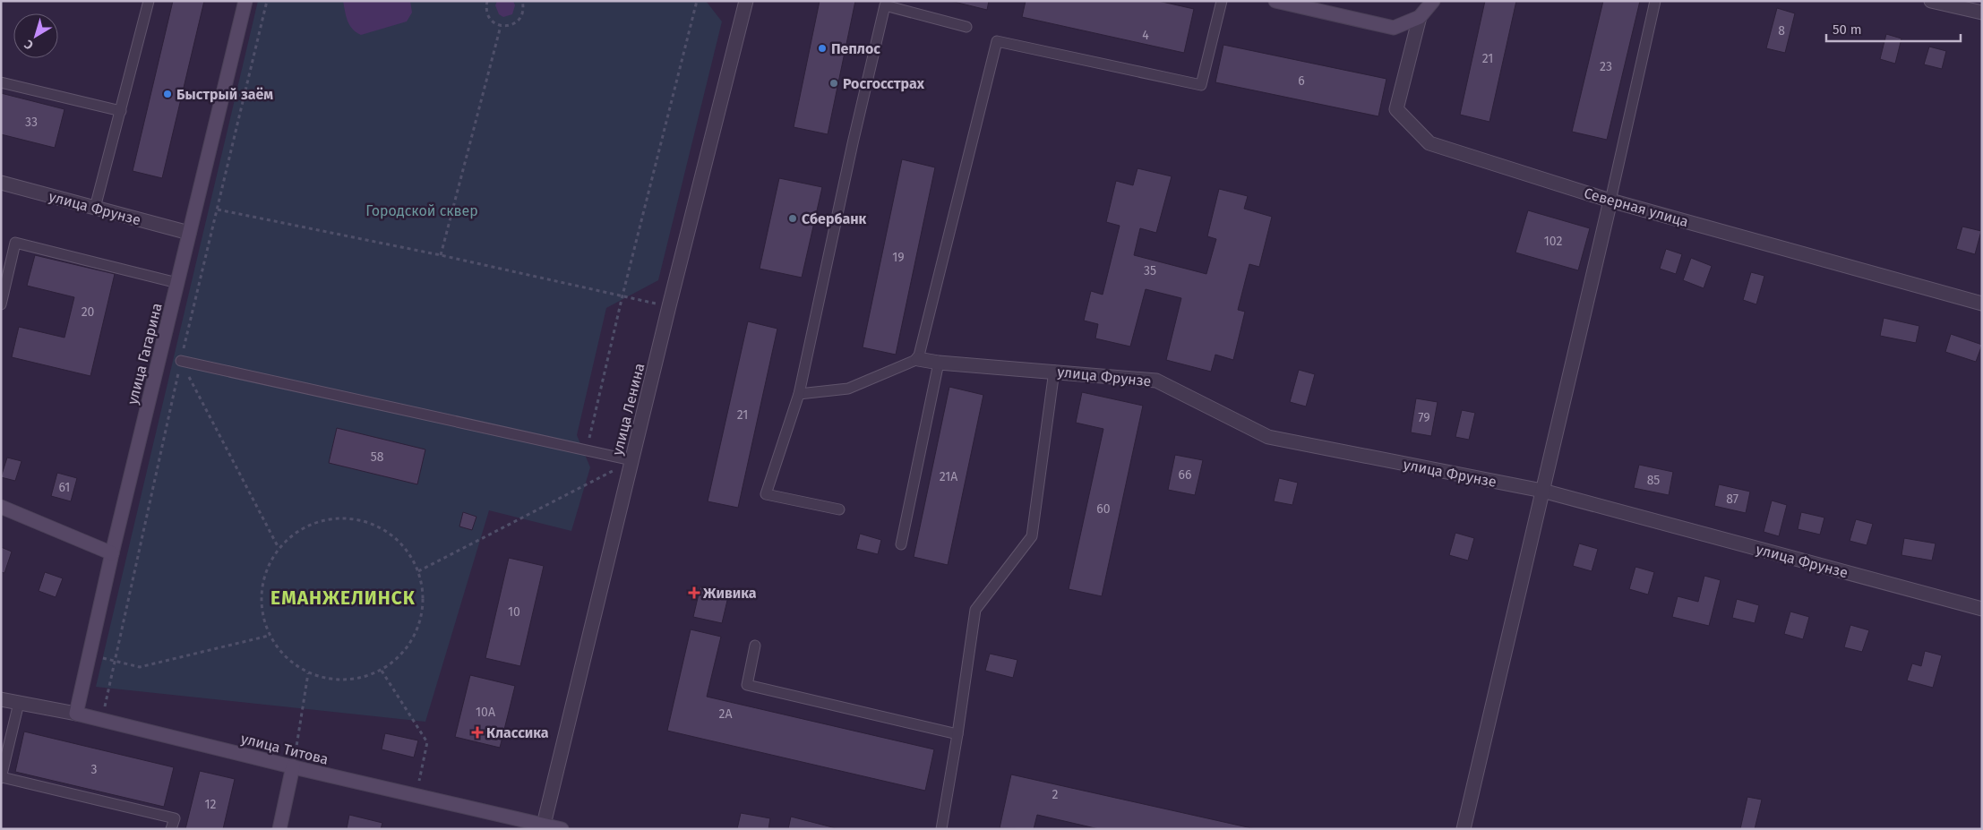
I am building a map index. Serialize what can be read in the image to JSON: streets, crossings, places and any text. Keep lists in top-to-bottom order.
{
  "streets": {
    "main road": ["улица Гагарина", "улица Титова"],
    "street": ["Северная улица", "улица Фрунзе", "улица Ленина"]
  },
  "crossings": [
    ["улица Фрунзе", "улица Гагарина"],
    ["улица Гагарина", "улица Титова"],
    ["улица Ленина", "улица Титова"]
  ],
  "districts": ["ЕМАНЖЕЛИНСК"],
  "parks": ["Городской сквер"],
  "places": {
    "other": [
      "Пеплос",
      "Росгосстрах",
      "Быстрый заём",
      "Сбербанк"
    ],
    "health": ["Живика", "Классика"]
  },
  "house_numbers": [
    "8",
    "4",
    "21",
    "23",
    "6",
    "33",
    "102",
    "19",
    "35",
    "20",
    "21",
    "79",
    "58",
    "66",
    "21А",
    "85",
    "61",
    "87",
    "60",
    "10",
    "10А",
    "2А",
    "3",
    "2",
    "12"
  ],
  "scale_bar": "50 m",
  "north": "bottom left"
}
